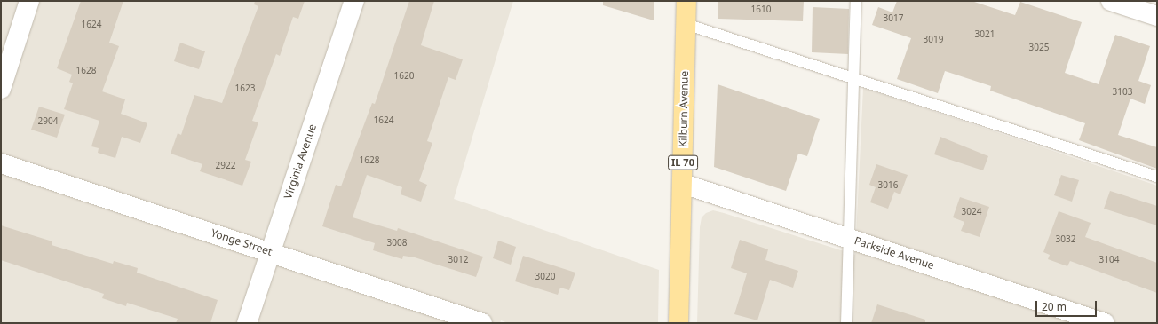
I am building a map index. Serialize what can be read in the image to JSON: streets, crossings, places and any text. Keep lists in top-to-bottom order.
{
  "streets": {
    "main road": ["Kilburn Avenue", "IL 70"],
    "street": ["Virginia Avenue", "Yonge Street", "Parkside Avenue"]
  },
  "crossings": [
    ["Kilburn Avenue", "Parkside Avenue"],
    ["Virginia Avenue", "Yonge Street"]
  ],
  "house_numbers": [
    "1610",
    "3017",
    "1624",
    "3021",
    "3019",
    "3025",
    "1628",
    "1620",
    "1623",
    "3103",
    "1624",
    "2904",
    "1628",
    "2922",
    "3016",
    "3024",
    "3032",
    "3008",
    "3012",
    "3104",
    "3020"
  ],
  "scale_bar": "20 m"
}
